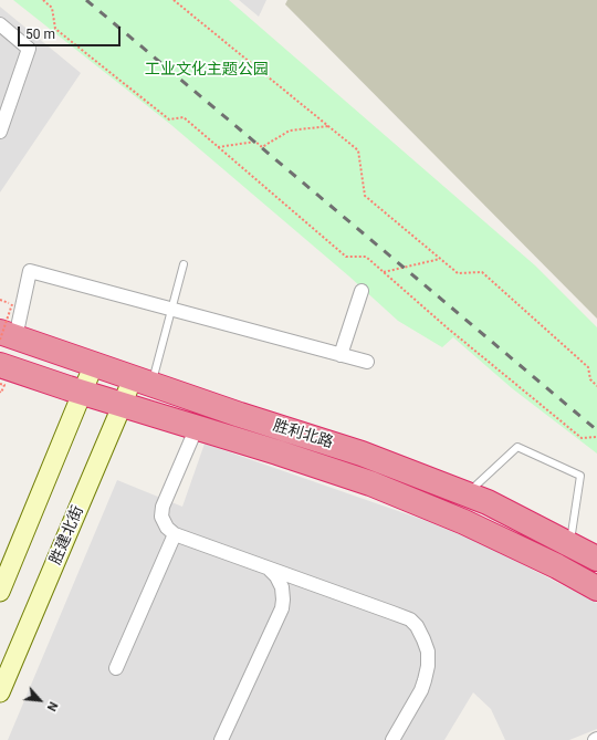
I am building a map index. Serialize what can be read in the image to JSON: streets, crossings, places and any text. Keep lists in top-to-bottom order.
{
  "streets": {
    "highway": ["胜利北路"],
    "main road": ["胜建北街"]
  },
  "crossings": [
    ["胜利北路", "胜建北街"]
  ],
  "parks": ["工业文化主题公园"],
  "scale_bar": "50 m",
  "north": "bottom right"
}
